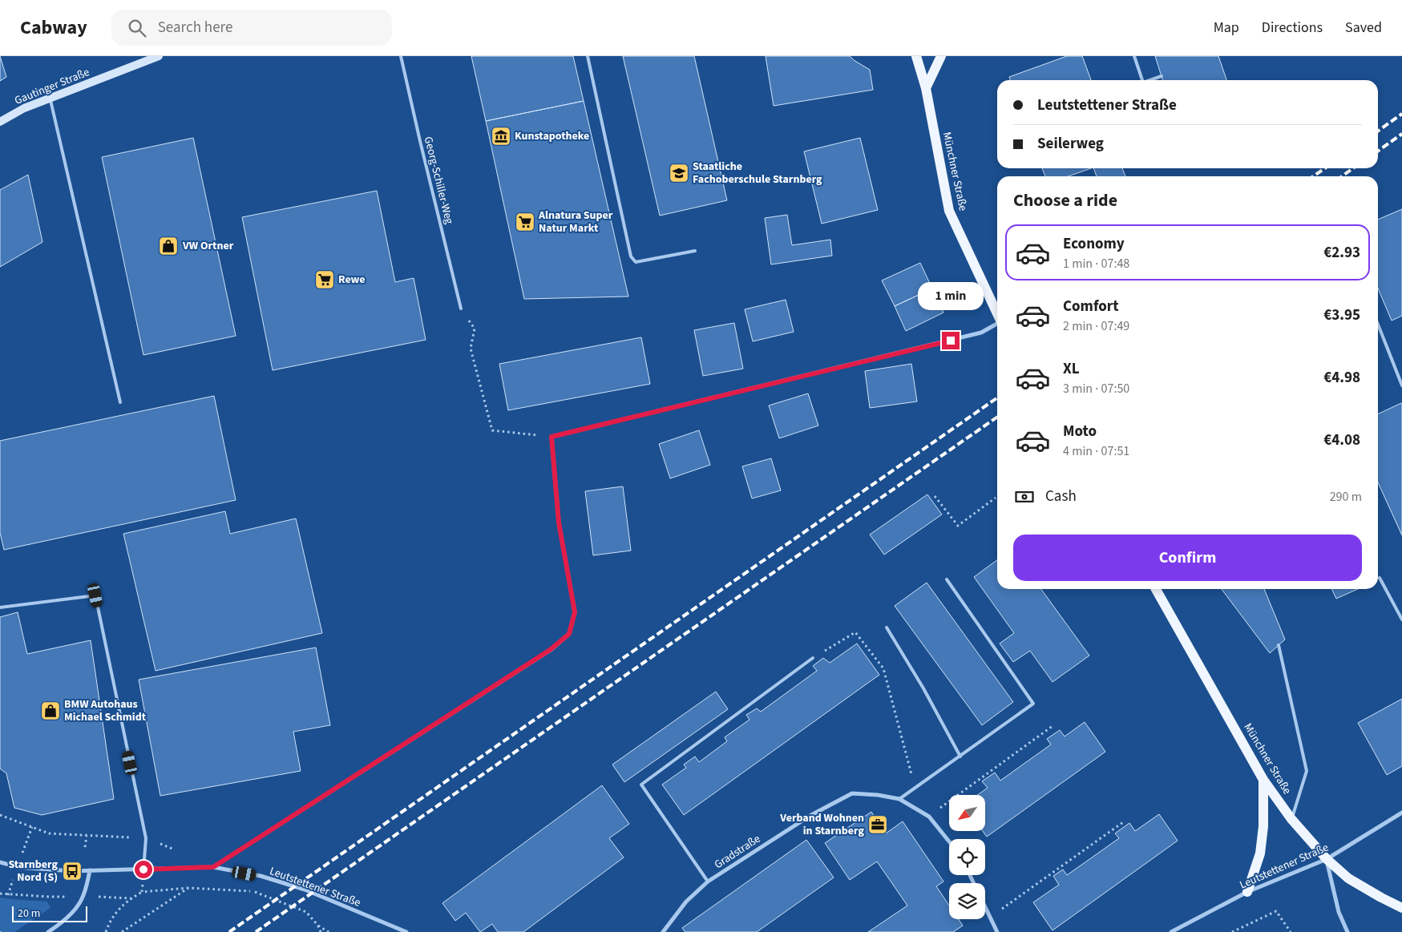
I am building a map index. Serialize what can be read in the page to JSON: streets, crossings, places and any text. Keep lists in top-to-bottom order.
{
  "streets": {
    "main road": ["Gautinger Straße", "Münchner Straße"],
    "street": ["Gradstraße", "Leutstettener Straße"],
    "lane": ["Georg-Schiller-Weg"]
  },
  "crossings": [
    ["Münchner Straße", "Leutstettener Straße"]
  ],
  "places": {
    "museum": ["Kunstapotheke"],
    "school or university": ["Staatliche Fachoberschule Starnberg"],
    "supermarket": ["Alnatura Super Natur Markt", "Rewe"],
    "shop": ["VW Ortner", "BMW Autohaus Michael Schmidt"],
    "office": ["Verband Wohnen in Starnberg"],
    "bus stop": ["Starnberg Nord (S)"]
  },
  "scale_bar": "20 m",
  "north": "bottom left",
  "page": {
    "header": "Cabway",
    "search": "Search here",
    "nav": ["Map", "Directions", "Saved"],
    "banner": ["Leutstettener Straße", "Seilerweg"],
    "heading": "Choose a ride",
    "list": [
      {
        "name": "Economy",
        "note": "1 min · 07:48",
        "value": "€2.93"
      },
      {
        "name": "Comfort",
        "note": "2 min · 07:49",
        "value": "€3.95"
      },
      {
        "name": "XL",
        "note": "3 min · 07:50",
        "value": "€4.98"
      },
      {
        "name": "Moto",
        "note": "4 min · 07:51",
        "value": "€4.08"
      }
    ],
    "bubble": "1 min",
    "pay": ["Cash", "290 m"],
    "buttons": "Confirm",
    "scale": "20 m"
  }
}
